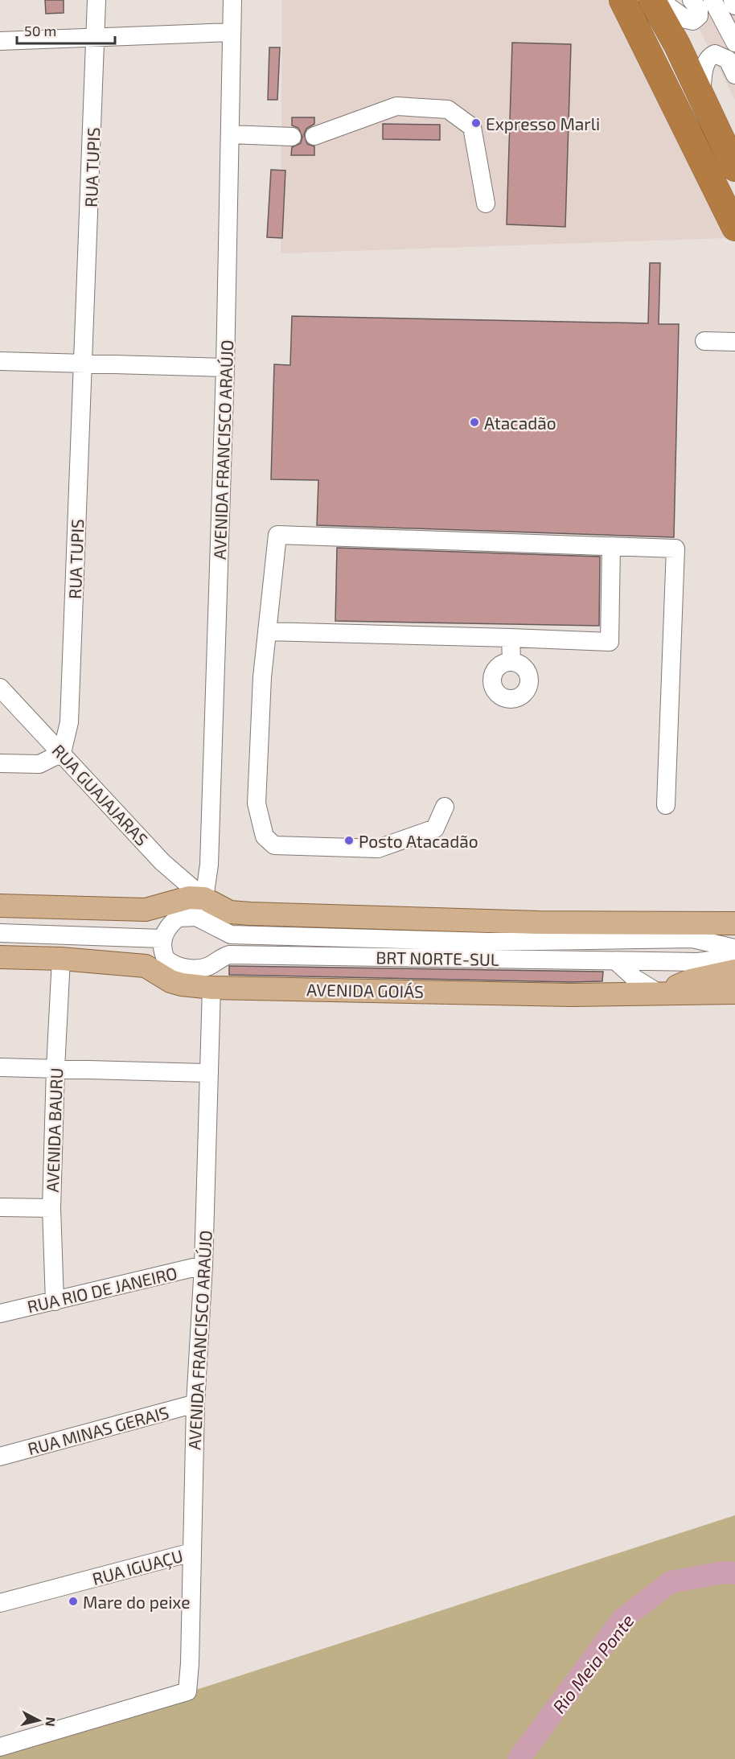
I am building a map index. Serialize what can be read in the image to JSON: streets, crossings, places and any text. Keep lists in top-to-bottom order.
{
  "streets": {
    "main road": ["AVENIDA GOIÁS"],
    "street": [
      "RUA TUPIS",
      "AVENIDA FRANCISCO ARAÚJO",
      "RUA GUAJAJARAS",
      "BRT NORTE-SUL",
      "AVENIDA BAURU",
      "RUA RIO DE JANEIRO",
      "RUA MINAS GERAIS",
      "RUA IGUAÇU"
    ]
  },
  "crossings": [
    ["RUA TUPIS", "RUA GUAJAJARAS"],
    ["AVENIDA FRANCISCO ARAÚJO", "RUA GUAJAJARAS"],
    ["AVENIDA FRANCISCO ARAÚJO", "AVENIDA GOIÁS"],
    ["AVENIDA FRANCISCO ARAÚJO", "RUA RIO DE JANEIRO"],
    ["AVENIDA FRANCISCO ARAÚJO", "RUA MINAS GERAIS"],
    ["AVENIDA FRANCISCO ARAÚJO", "RUA IGUAÇU"],
    ["AVENIDA GOIÁS", "AVENIDA BAURU"],
    ["AVENIDA BAURU", "RUA RIO DE JANEIRO"]
  ],
  "water": ["Rio Meia Ponte"],
  "places": [
    "Expresso Marli",
    "Atacadão",
    "Posto Atacadão",
    "Mare do peixe"
  ],
  "scale_bar": "50 m",
  "north": "right"
}
